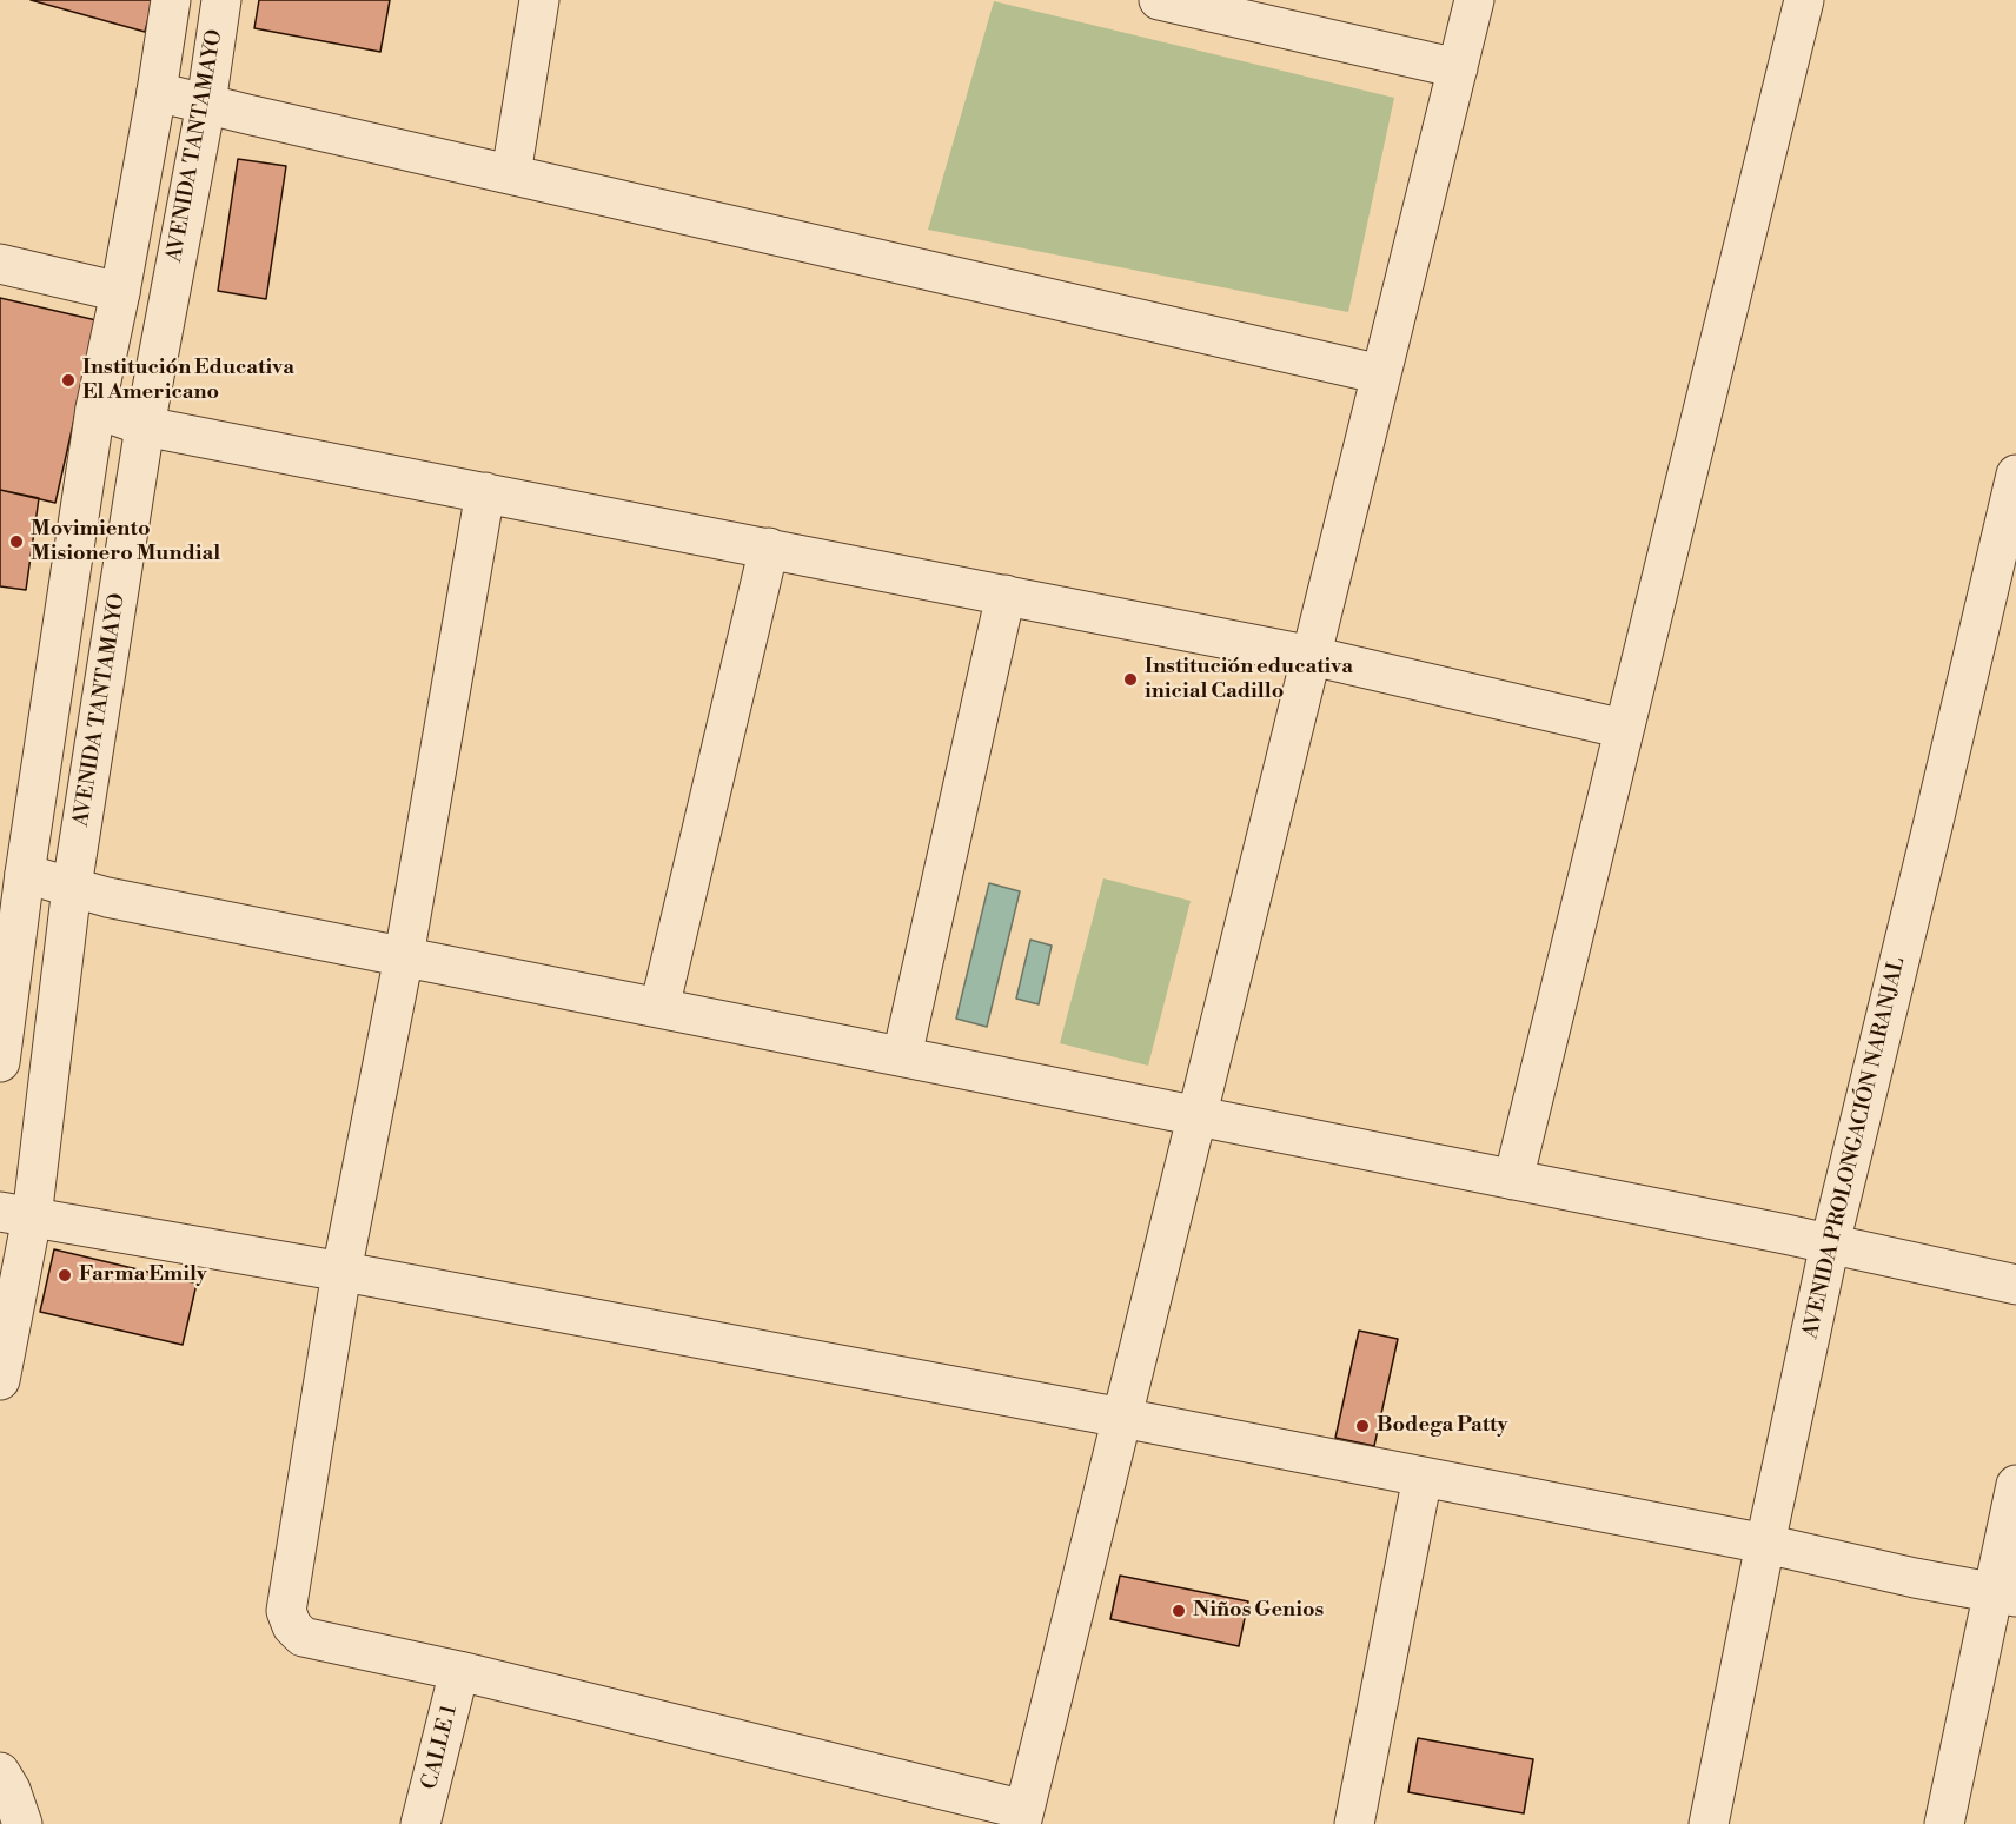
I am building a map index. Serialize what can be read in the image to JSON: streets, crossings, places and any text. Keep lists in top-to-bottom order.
{
  "streets": {
    "street": ["AVENIDA TANTAMAYO", "AVENIDA PROLONGACIÓN NARANJAL", "CALLE 1"]
  },
  "places": [
    "Institución Educativa El Americano",
    "Movimiento Misionero Mundial",
    "Institución educativa inicial Cadillo",
    "Farma Emily",
    "Bodega Patty",
    "Niños Genios"
  ]
}
